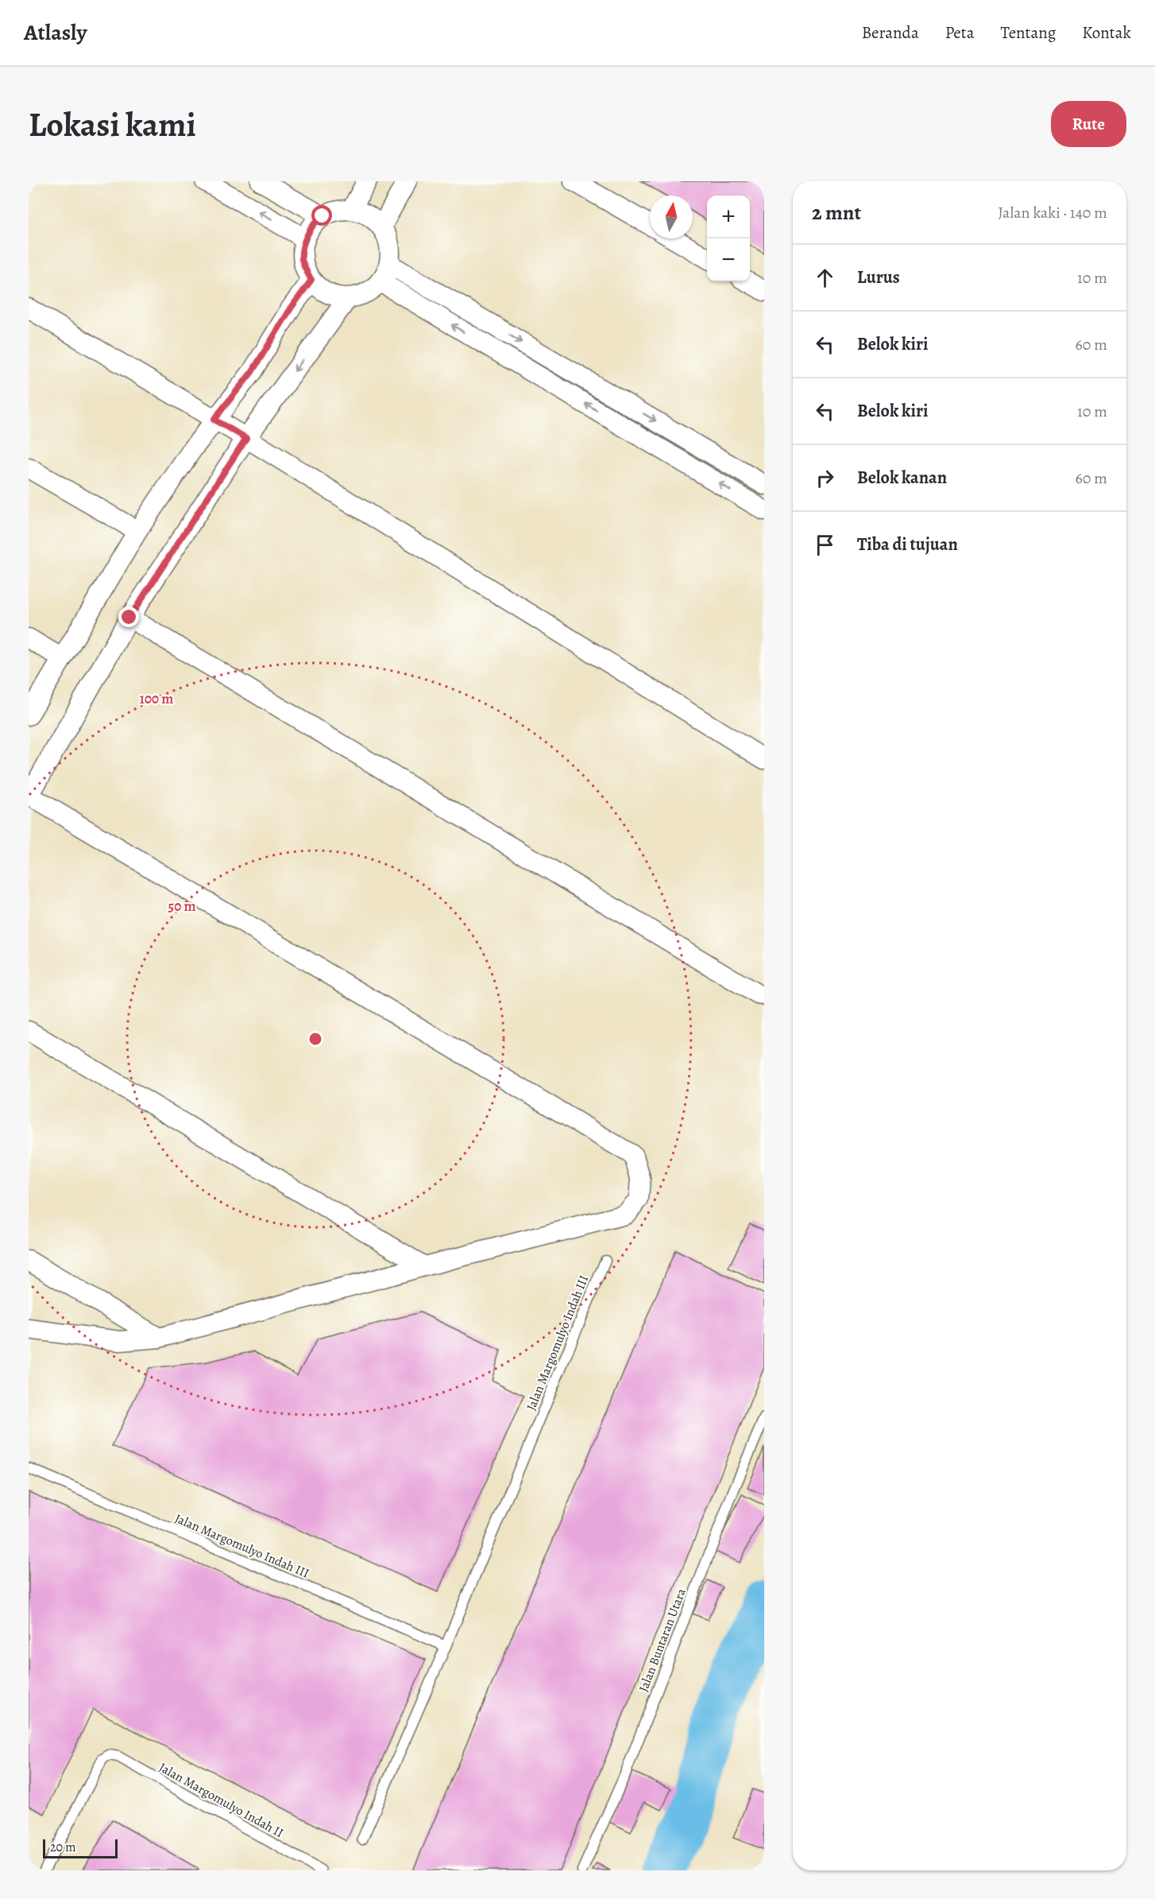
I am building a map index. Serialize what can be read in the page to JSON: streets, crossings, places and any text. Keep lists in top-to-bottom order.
{
  "streets": {
    "lane": ["Jalan Margomulyo Indah III", "Jalan Buntaran Utara", "Jalan Margomulyo Indah II"]
  },
  "scale_bar": "20 m",
  "north": "top",
  "page": {
    "header": "Atlasly",
    "nav": [
      "Beranda",
      "Peta",
      "Tentang",
      "Kontak"
    ],
    "buttons": "Rute",
    "title": "Lokasi kami",
    "heading": ["2 mnt", "Jalan kaki · 140 m"],
    "map_buttons": ["+", "−"],
    "list": [
      ["Lurus", "10 m"],
      ["Belok kiri", "60 m"],
      ["Belok kiri", "10 m"],
      ["Belok kanan", "60 m"],
      "Tiba di tujuan"
    ],
    "scale": "20 m"
  },
  "rings": ["100 m", "50 m"]
}
